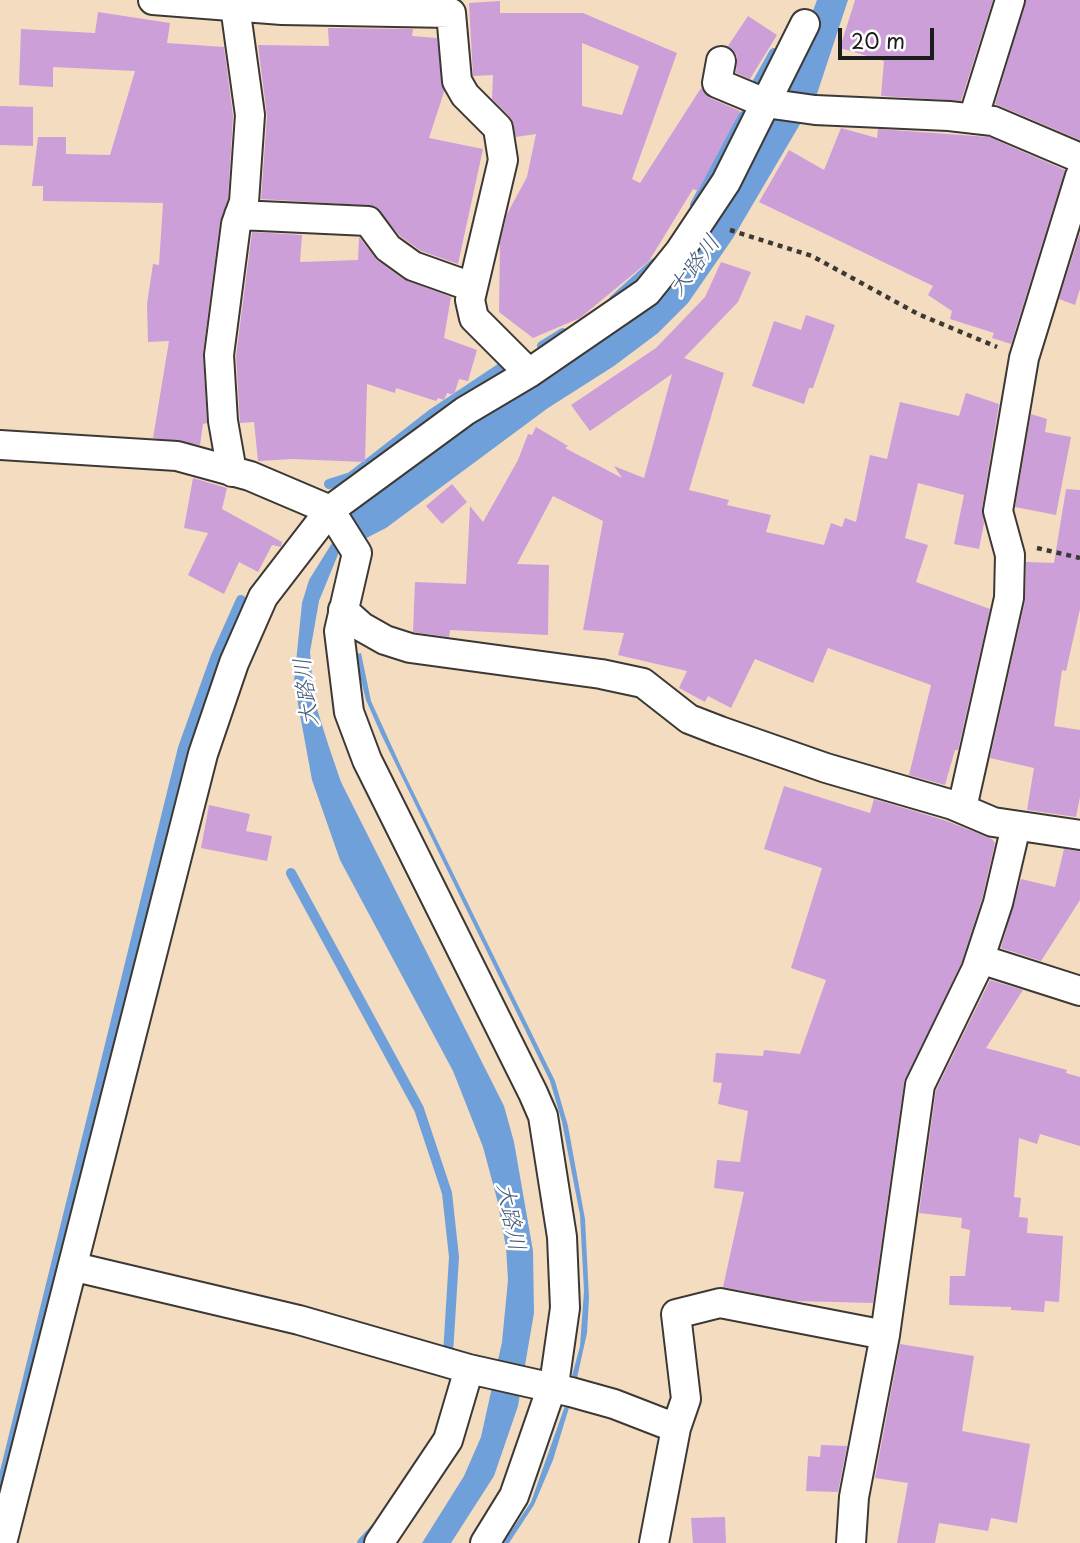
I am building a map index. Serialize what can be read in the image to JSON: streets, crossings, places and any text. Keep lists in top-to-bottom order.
{
  "water": ["大路川"],
  "scale_bar": "20 m"
}
